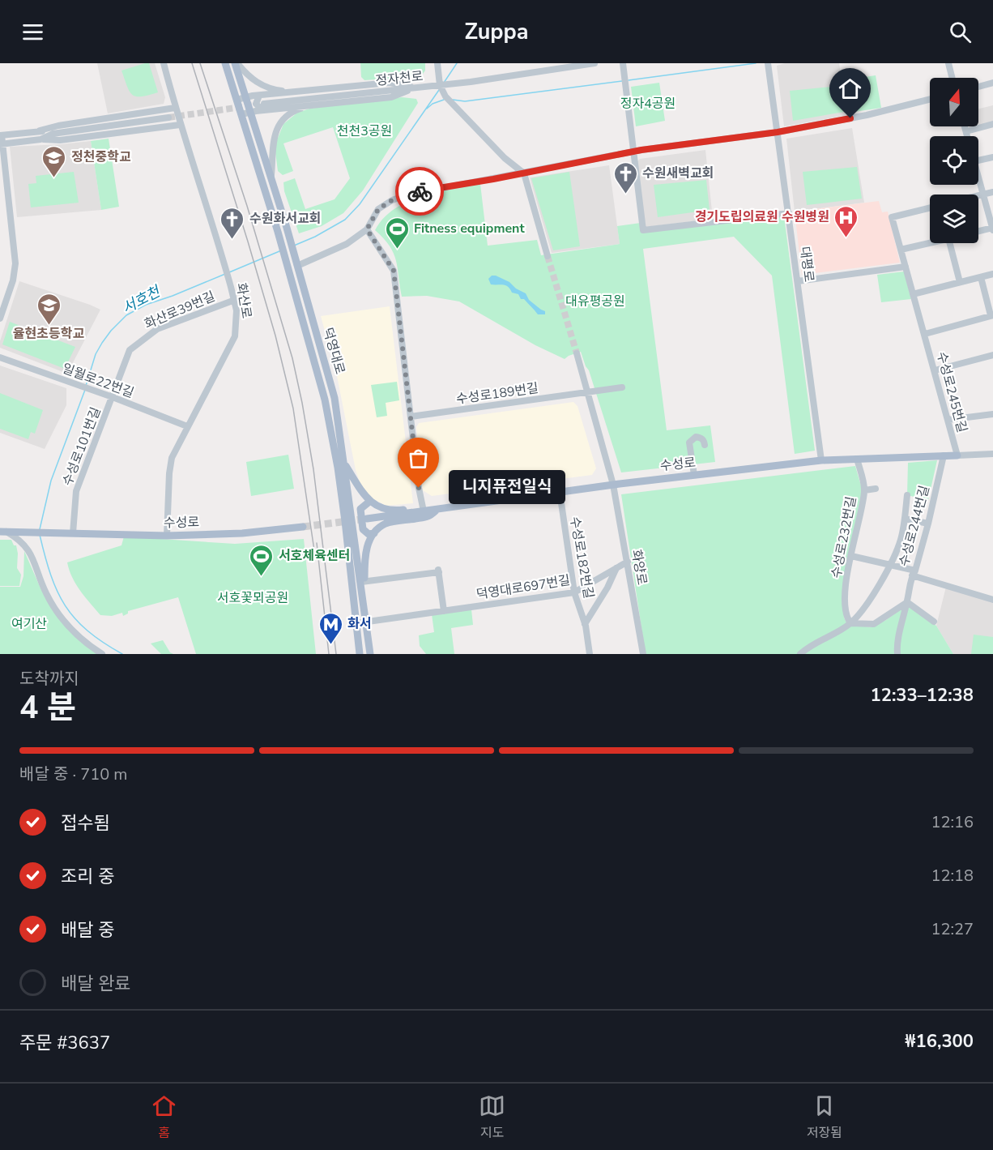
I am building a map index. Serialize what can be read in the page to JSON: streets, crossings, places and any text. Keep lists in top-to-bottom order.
{
  "streets": {
    "main road": ["덕영대로", "수성로"],
    "street": [
      "정자천로",
      "대평로",
      "화산로",
      "화산로39번길",
      "일월로22번길",
      "수성로245번길",
      "수성로189번길",
      "수성로101번길",
      "수성로244번길",
      "수성로232번길",
      "수성로182번길",
      "화양로",
      "덕영대로697번길"
    ]
  },
  "crossings": [
    ["대평로", "수성로"],
    ["화산로", "화산로39번길"],
    ["화산로", "일월로22번길"],
    ["화산로", "수성로"],
    ["화산로39번길", "일월로22번길"],
    ["화산로39번길", "수성로101번길"],
    ["덕영대로", "덕영대로697번길"],
    ["일월로22번길", "수성로101번길"],
    ["수성로245번길", "수성로"],
    ["수성로101번길", "수성로"],
    ["수성로", "수성로244번길"],
    ["수성로", "수성로232번길"],
    ["수성로", "수성로182번길"],
    ["수성로", "화양로"],
    ["수성로182번길", "덕영대로697번길"],
    ["화양로", "덕영대로697번길"]
  ],
  "water": ["서호천"],
  "parks": [
    "정자4공원",
    "천천3공원",
    "대유평공원",
    "서호꽃뫼공원",
    "여기산"
  ],
  "places": {
    "school or university": ["정천중학교", "율현초등학교"],
    "church": ["수원새벽교회", "수원화서교회"],
    "hospital": ["경기도립의료원 수원병원"],
    "sports": ["Fitness equipment", "서호체육센터"],
    "other": ["니지퓨전일식"],
    "metro station": ["화서"]
  },
  "north": "top",
  "page": {
    "header": "Zuppa",
    "bubble": "니지퓨전일식",
    "heading": ["4 분", "도착까지", "12:33–12:38"],
    "panel": ["주문 #3637", "₩16,300"],
    "bar": "배달 중 · 710 m",
    "list": [
      ["접수됨", "12:16"],
      ["조리 중", "12:18"],
      ["배달 중", "12:27"],
      "배달 완료"
    ],
    "tabs": ["홈", "지도", "저장됨"]
  }
}
